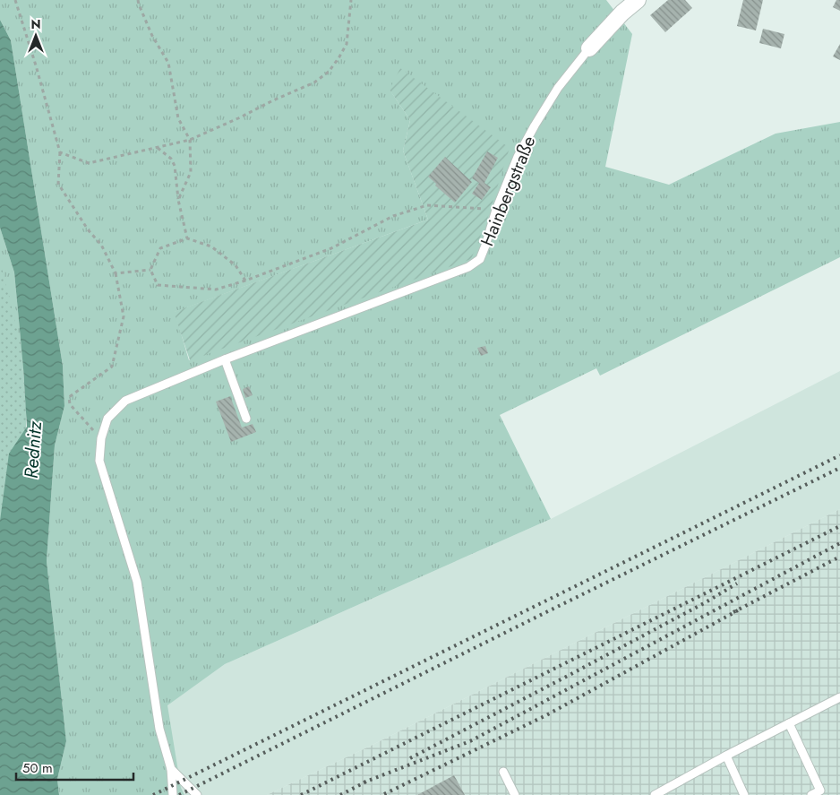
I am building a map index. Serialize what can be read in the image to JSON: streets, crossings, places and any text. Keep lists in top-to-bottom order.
{
  "streets": {
    "street": ["Hainbergstraße"]
  },
  "water": ["Rednitz"],
  "scale_bar": "50 m",
  "north": "top"
}
